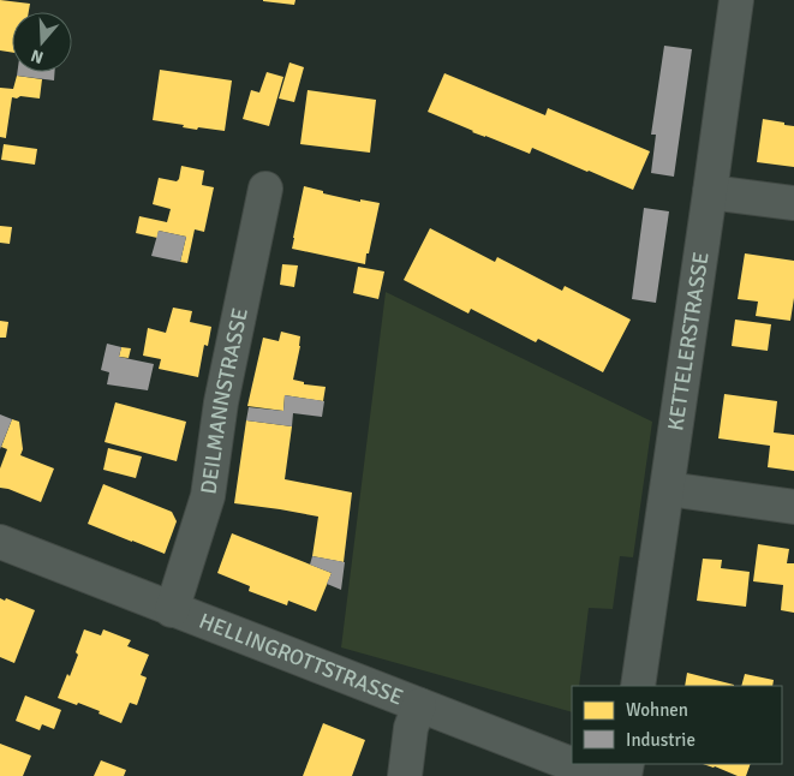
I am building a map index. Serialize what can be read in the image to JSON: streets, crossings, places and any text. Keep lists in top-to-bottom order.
{
  "streets": {
    "street": ["KETTELERSTRASSE", "DEILMANNSTRASSE", "HELLINGROTTSTRASSE"]
  },
  "crossings": [
    ["DEILMANNSTRASSE", "HELLINGROTTSTRASSE"]
  ],
  "legend": ["Wohnen", "Industrie"],
  "north": "bottom"
}
